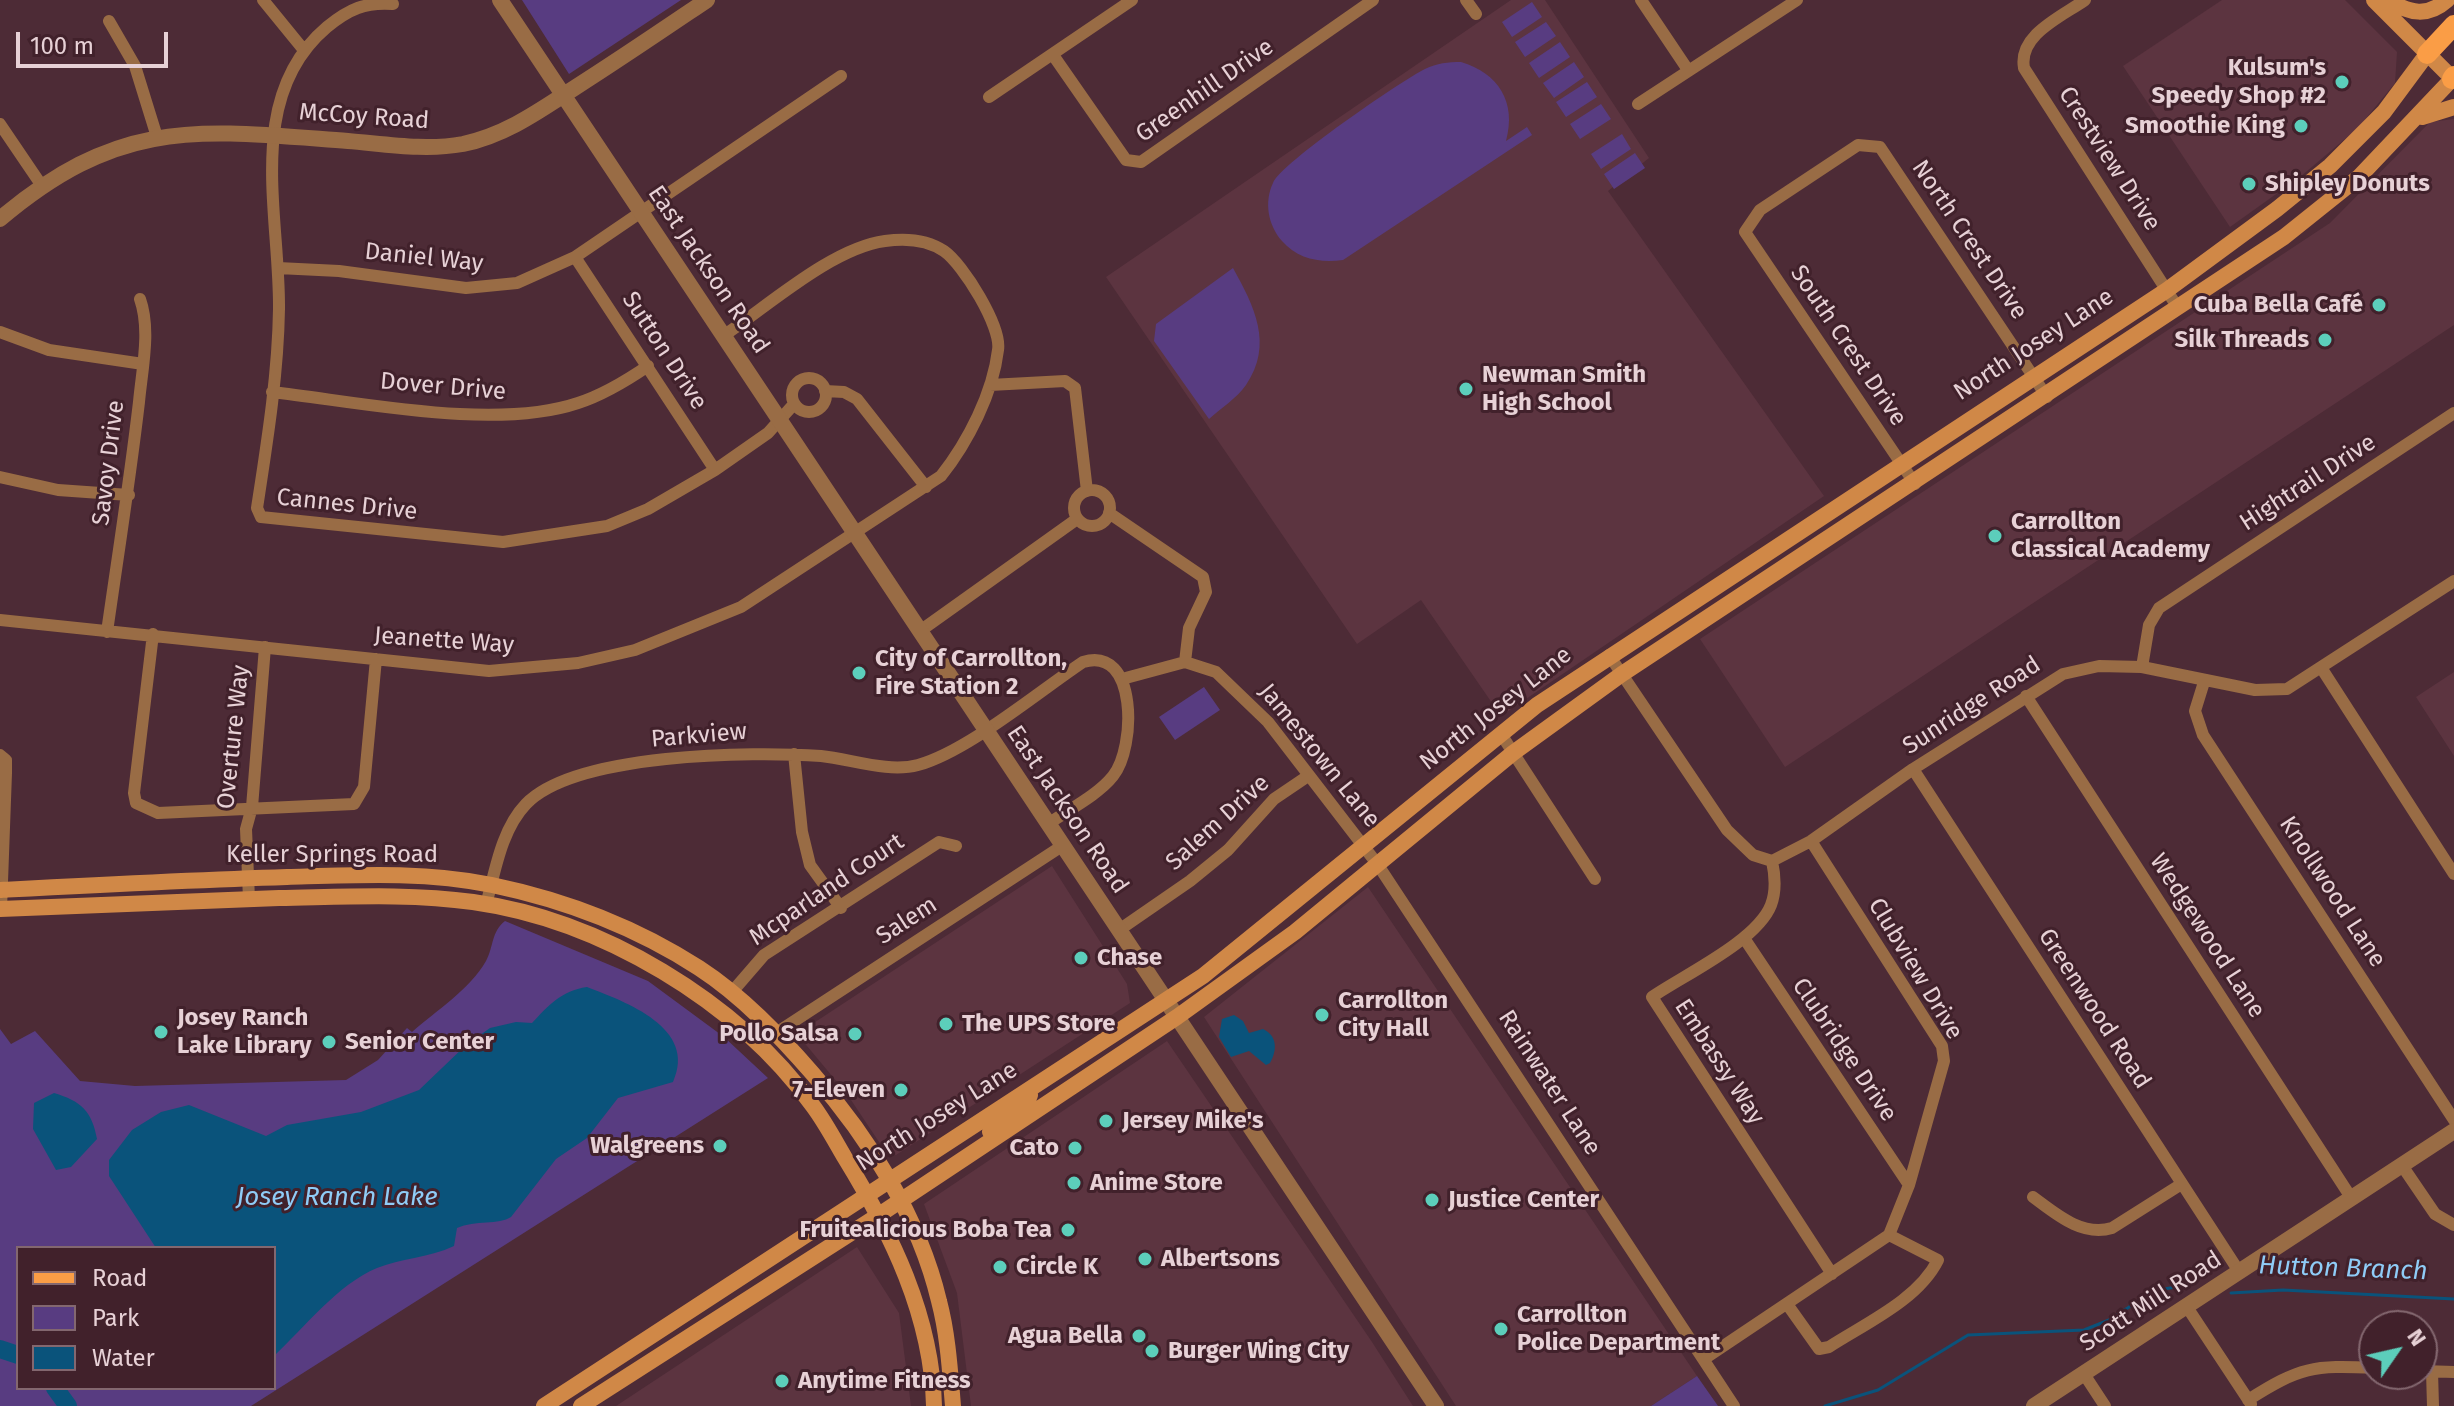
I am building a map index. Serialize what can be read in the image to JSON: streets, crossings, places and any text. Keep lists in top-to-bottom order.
{
  "streets": {
    "main road": ["North Josey Lane", "Keller Springs Road"],
    "street": [
      "Greenhill Drive",
      "McCoy Road",
      "Crestview Drive",
      "North Crest Drive",
      "Daniel Way",
      "East Jackson Road",
      "South Crest Drive",
      "Sutton Drive",
      "Dover Drive",
      "Savoy Drive",
      "Hightrail Drive",
      "Cannes Drive",
      "Jeanette Way",
      "Sunridge Road",
      "Parkview",
      "Overture Way",
      "Jamestown Lane",
      "Salem Drive",
      "Mcparland Court",
      "Knollwood Lane",
      "Salem",
      "Wedgewood Lane",
      "Clubview Drive",
      "Greenwood Road",
      "Clubridge Drive",
      "Embassy Way",
      "Rainwater Lane",
      "Scott Mill Road"
    ]
  },
  "crossings": [
    ["McCoy Road", "East Jackson Road"],
    ["McCoy Road", "Cannes Drive"],
    ["Crestview Drive", "North Josey Lane"],
    ["North Crest Drive", "North Josey Lane"],
    ["North Crest Drive", "South Crest Drive"],
    ["Daniel Way", "East Jackson Road"],
    ["Daniel Way", "Sutton Drive"],
    ["Daniel Way", "Cannes Drive"],
    ["East Jackson Road", "North Josey Lane"],
    ["East Jackson Road", "Cannes Drive"],
    ["East Jackson Road", "Jeanette Way"],
    ["East Jackson Road", "Parkview"],
    ["East Jackson Road", "Salem Drive"],
    ["East Jackson Road", "Salem"],
    ["North Josey Lane", "South Crest Drive"],
    ["North Josey Lane", "Jamestown Lane"],
    ["North Josey Lane", "Keller Springs Road"],
    ["North Josey Lane", "Rainwater Lane"],
    ["Sutton Drive", "Dover Drive"],
    ["Sutton Drive", "Cannes Drive"],
    ["Dover Drive", "Cannes Drive"],
    ["Savoy Drive", "Jeanette Way"],
    ["Hightrail Drive", "Sunridge Road"],
    ["Jeanette Way", "Overture Way"],
    ["Sunridge Road", "Knollwood Lane"],
    ["Sunridge Road", "Wedgewood Lane"],
    ["Sunridge Road", "Clubview Drive"],
    ["Sunridge Road", "Greenwood Road"],
    ["Sunridge Road", "Embassy Way"],
    ["Parkview", "Keller Springs Road"],
    ["Overture Way", "Keller Springs Road"],
    ["Jamestown Lane", "Salem Drive"],
    ["Jamestown Lane", "Rainwater Lane"],
    ["Keller Springs Road", "Mcparland Court"],
    ["Keller Springs Road", "Salem"],
    ["Wedgewood Lane", "Scott Mill Road"],
    ["Clubview Drive", "Clubridge Drive"],
    ["Greenwood Road", "Scott Mill Road"],
    ["Clubridge Drive", "Embassy Way"]
  ],
  "water": ["Josey Ranch Lake", "Hutton Branch"],
  "places": [
    "Kulsum's Speedy Shop #2",
    "Smoothie King",
    "Shipley Donuts",
    "Cuba Bella Café",
    "Silk Threads",
    "Newman Smith High School",
    "Carrollton Classical Academy",
    "City of Carrollton, Fire Station 2",
    "Chase",
    "Carrollton City Hall",
    "The UPS Store",
    "Josey Ranch Lake Library",
    "Pollo Salsa",
    "Senior Center",
    "7-Eleven",
    "Jersey Mike's",
    "Walgreens",
    "Cato",
    "Anime Store",
    "Justice Center",
    "Fruitealicious Boba Tea",
    "Albertsons",
    "Circle K",
    "Carrollton Police Department",
    "Agua Bella",
    "Burger Wing City",
    "Anytime Fitness"
  ],
  "legend": ["Road", "Park", "Water"],
  "scale_bar": "100 m",
  "north": "top right"
}
